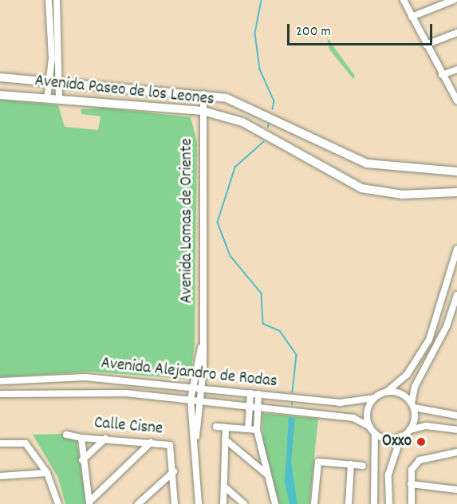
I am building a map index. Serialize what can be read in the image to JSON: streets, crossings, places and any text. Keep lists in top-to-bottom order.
{
  "streets": {
    "main road": ["Avenida Paseo de los Leones"],
    "street": ["Avenida Lomas de Oriente", "Avenida Alejandro de Rodas", "Calle Cisne"]
  },
  "crossings": [
    ["Avenida Paseo de los Leones", "Avenida Lomas de Oriente"],
    ["Avenida Lomas de Oriente", "Avenida Alejandro de Rodas"]
  ],
  "places": ["Oxxo"],
  "scale_bar": "200 m"
}
